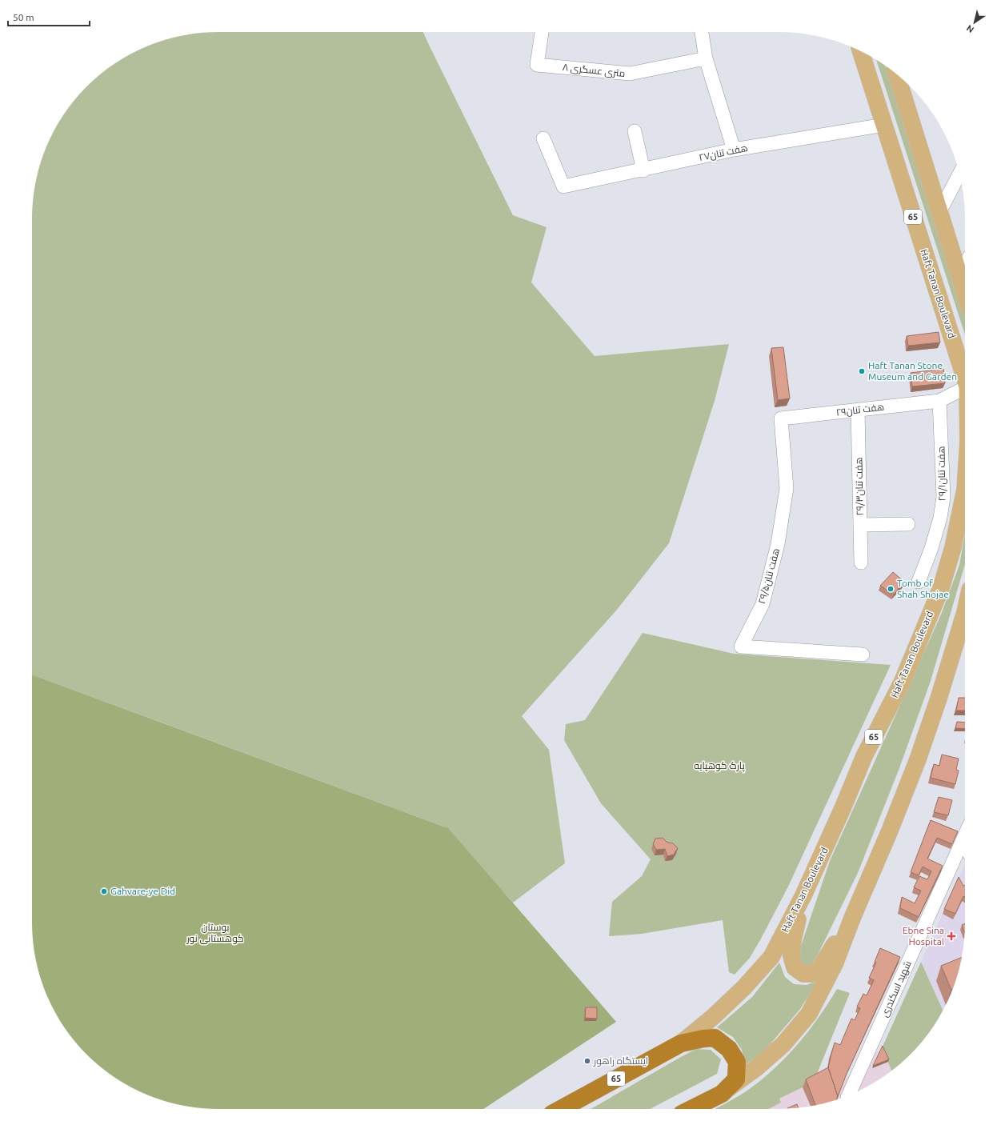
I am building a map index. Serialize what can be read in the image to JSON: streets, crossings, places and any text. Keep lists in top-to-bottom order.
{
  "streets": {
    "highway": ["65"],
    "main road": ["Haft Tanan Boulevard"],
    "street": [
      "۸ متری عسگری",
      "هفت تنان۲۷",
      "هفت تنان۲۹",
      "۲۹/۱هفت تنان",
      "۲۹/۳هفت تنان",
      "۲۹/۵هفت تنان",
      "شهید اسکندری"
    ]
  },
  "crossings": [
    ["هفت تنان۲۷", "Haft Tanan Boulevard"],
    ["65", "Haft Tanan Boulevard"],
    ["هفت تنان۲۹", "۲۹/۱هفت تنان"],
    ["هفت تنان۲۹", "۲۹/۳هفت تنان"],
    ["هفت تنان۲۹", "۲۹/۵هفت تنان"]
  ],
  "parks": ["پارک کوهپایه", "بوستان کوهستانی نور"],
  "places": {
    "other": [
      "Haft Tanan Stone Museum and Garden",
      "Tomb of Shah Shojae",
      "Gahvare-ye Did",
      "ایستگاه راهور"
    ],
    "health": ["Ebne Sina Hospital"]
  },
  "scale_bar": "50 m",
  "north": "bottom left"
}
